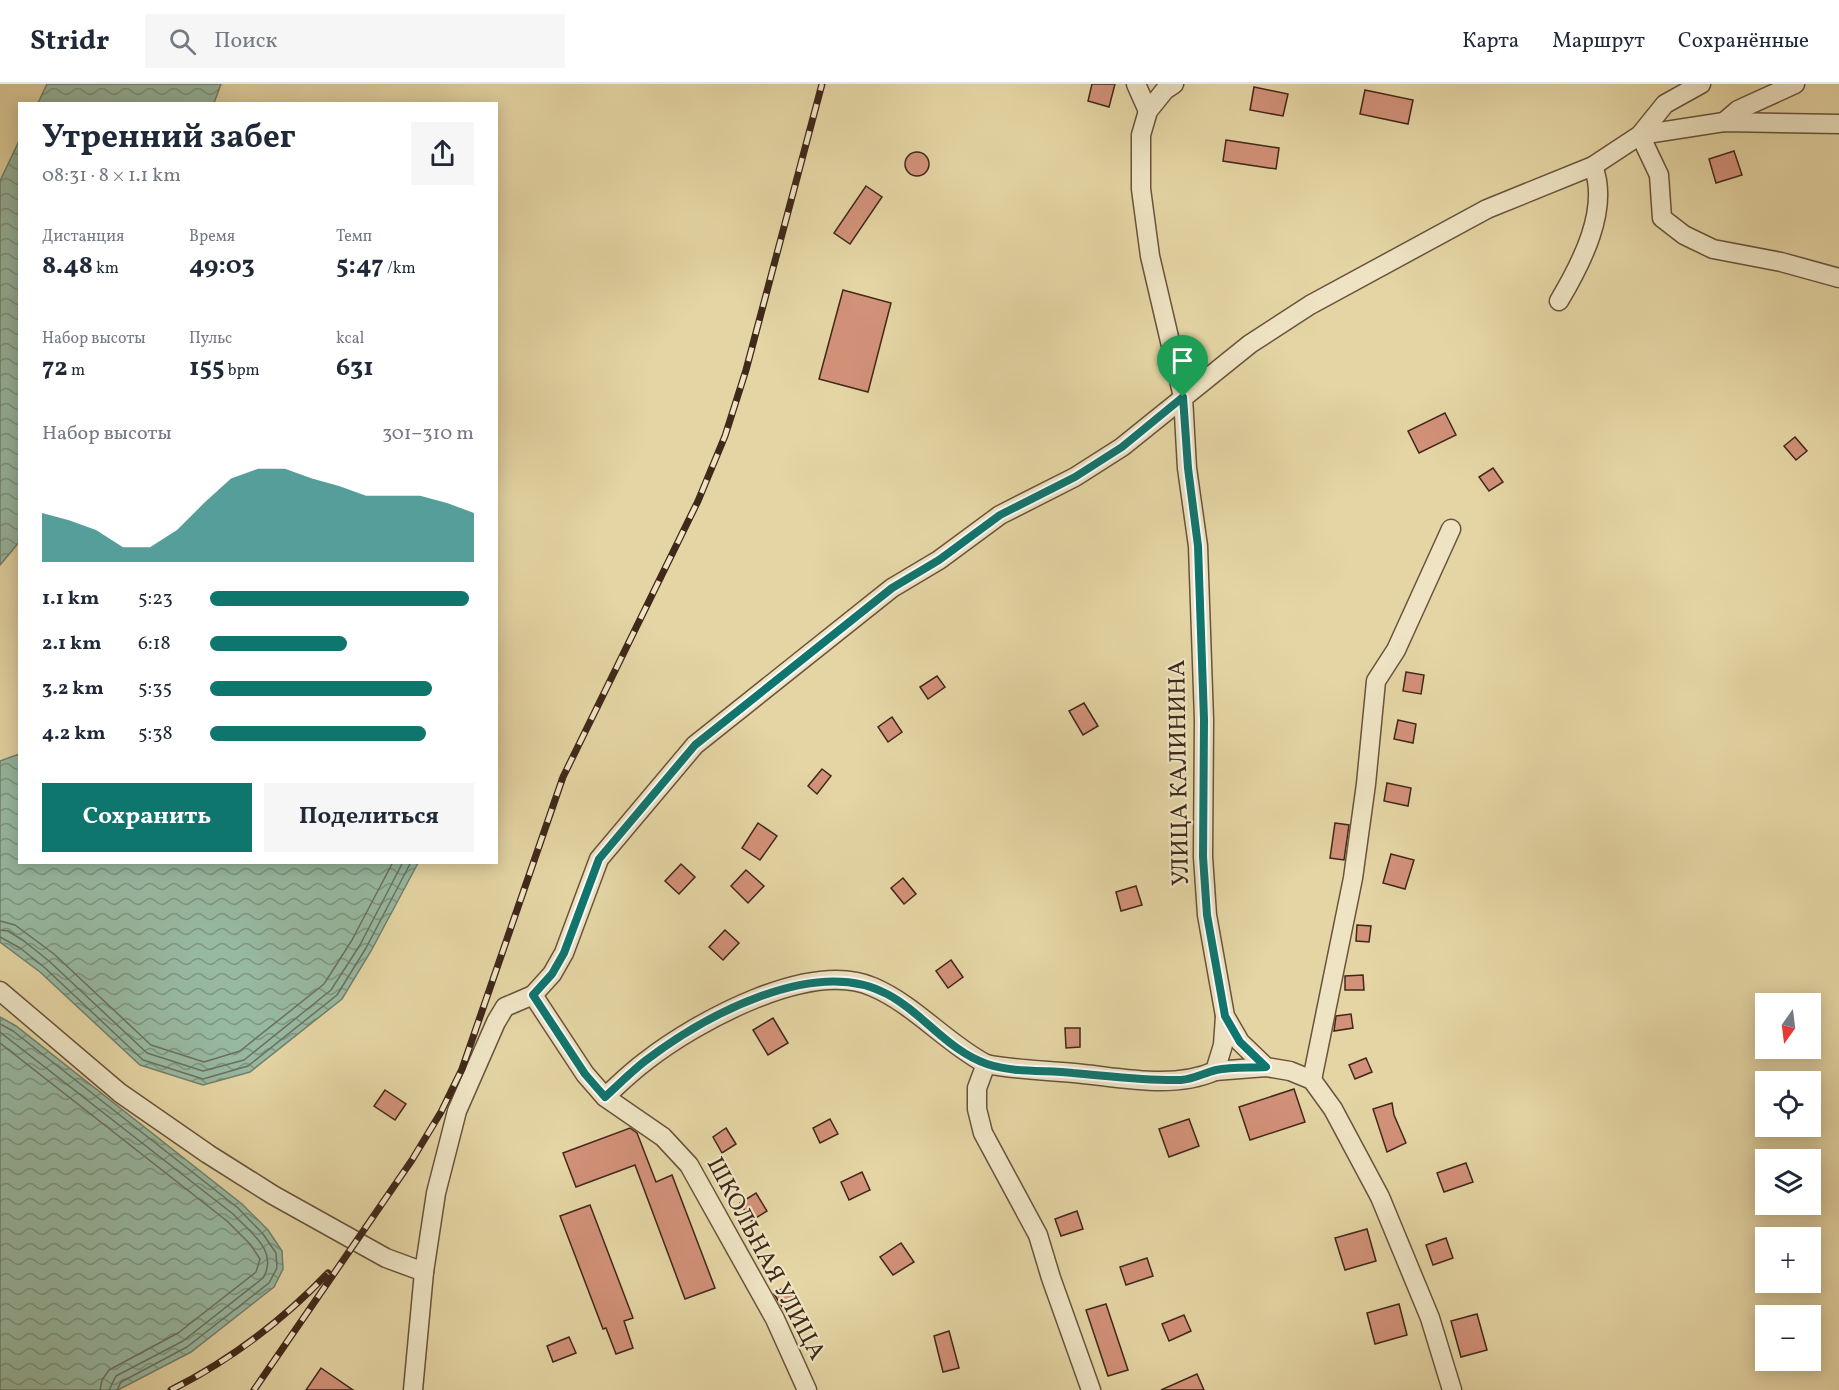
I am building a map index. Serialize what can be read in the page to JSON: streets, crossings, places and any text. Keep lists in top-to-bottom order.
{
  "streets": {
    "street": ["УЛИЦА КАЛИНИНА", "ШКОЛЬНАЯ УЛИЦА"]
  },
  "north": "bottom",
  "page": {
    "header": "Stridr",
    "search": "Поиск",
    "nav": ["Карта", "Маршрут", "Сохранённые"],
    "heading": ["Утренний забег", "08:31 · 8 × 1.1 km"],
    "stats": [
      ["Дистанция", "8.48 km"],
      ["Время", "49:03"],
      ["Темп", "5:47 /km"],
      ["Набор высоты", "72 m"],
      ["Пульс", "155 bpm"],
      ["kcal", "631"]
    ],
    "chart": ["Набор высоты", "301–310 m"],
    "list": [
      {
        "name": "1.1 km",
        "note": "5:23"
      },
      {
        "name": "2.1 km",
        "note": "6:18"
      },
      {
        "name": "3.2 km",
        "note": "5:35"
      },
      {
        "name": "4.2 km",
        "note": "5:38"
      }
    ],
    "buttons": ["Сохранить", "Поделиться"],
    "map_buttons": ["+", "−"]
  }
}
